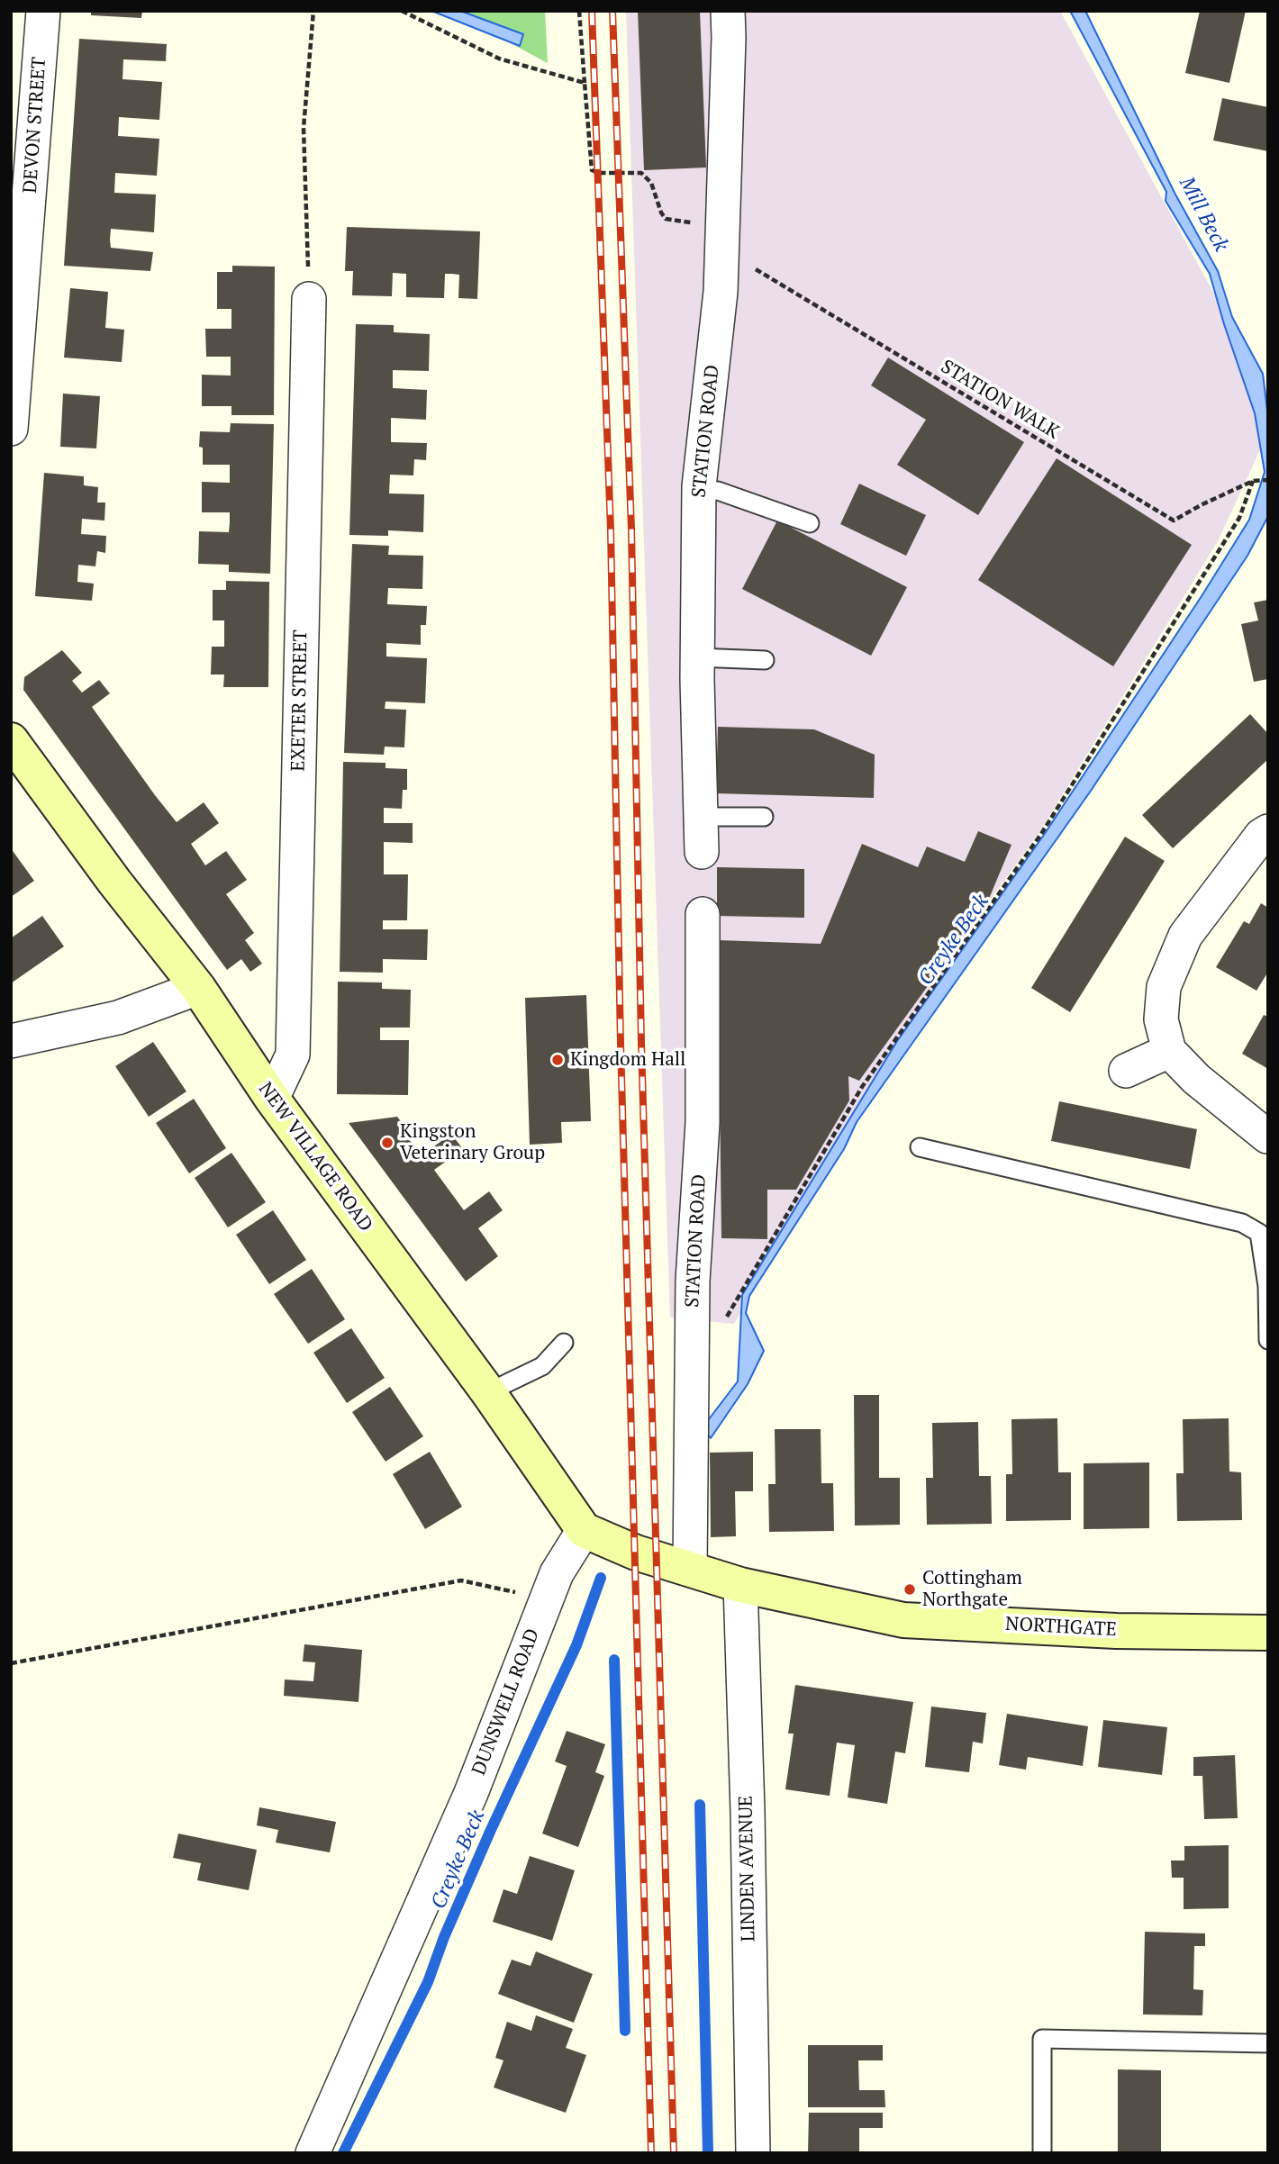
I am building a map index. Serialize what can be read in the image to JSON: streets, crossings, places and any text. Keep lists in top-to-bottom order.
{
  "streets": {
    "street": [
      "DEVON STREET",
      "STATION ROAD",
      "EXETER STREET",
      "NEW VILLAGE ROAD",
      "NORTHGATE",
      "DUNSWELL ROAD",
      "LINDEN AVENUE"
    ],
    "path": ["STATION WALK"]
  },
  "crossings": [
    ["STATION WALK", "STATION ROAD"],
    ["STATION ROAD", "NORTHGATE"],
    ["EXETER STREET", "NEW VILLAGE ROAD"],
    ["NEW VILLAGE ROAD", "NORTHGATE"],
    ["NEW VILLAGE ROAD", "DUNSWELL ROAD"],
    ["NORTHGATE", "DUNSWELL ROAD"],
    ["NORTHGATE", "LINDEN AVENUE"]
  ],
  "water": ["Mill Beck", "Creyke Beck"],
  "places": ["Kingdom Hall", "Kingston Veterinary Group", "Cottingham Northgate"]
}
